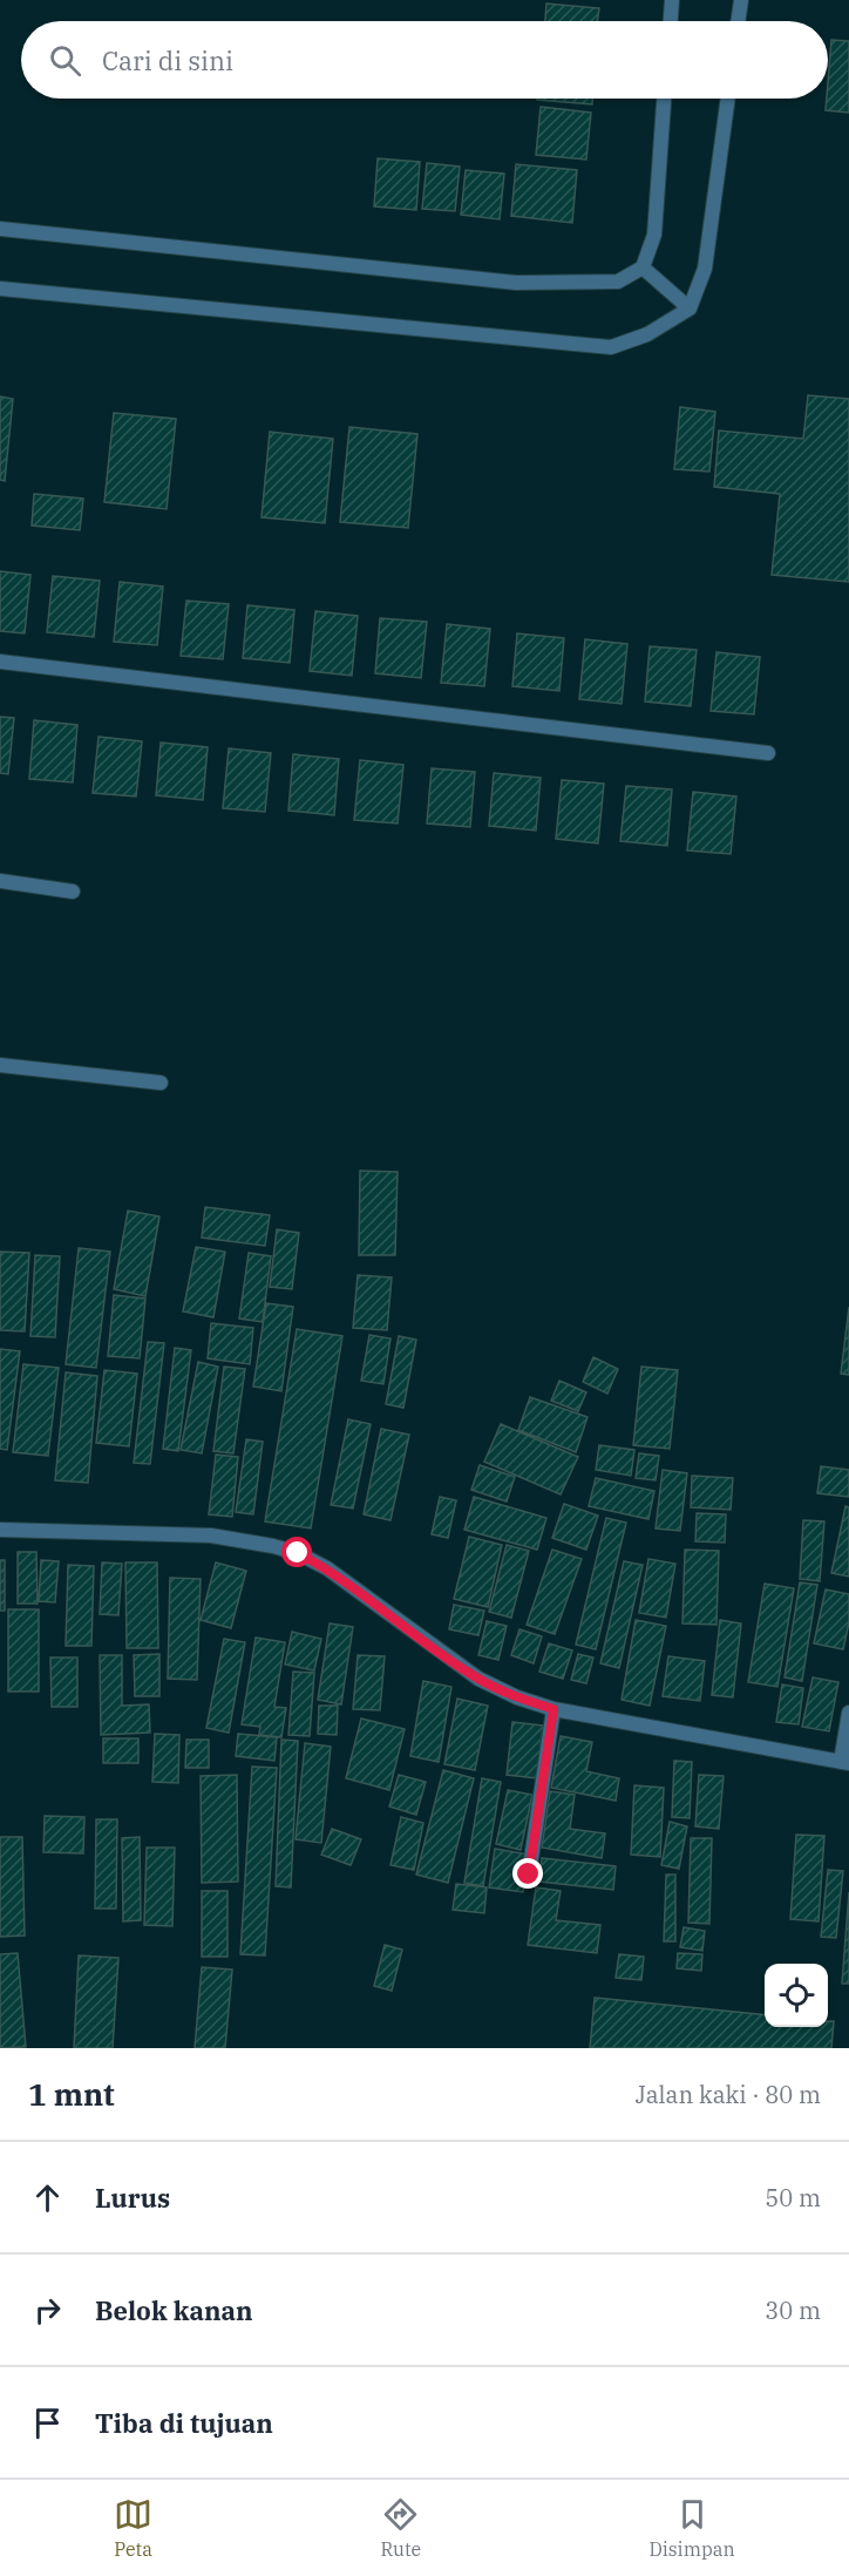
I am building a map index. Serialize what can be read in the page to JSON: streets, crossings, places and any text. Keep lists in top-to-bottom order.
{
  "page": {
    "search": "Cari di sini",
    "heading": ["1 mnt", "Jalan kaki · 80 m"],
    "list": [
      ["Lurus", "50 m"],
      ["Belok kanan", "30 m"],
      "Tiba di tujuan"
    ],
    "nav": ["Peta", "Rute", "Disimpan"]
  }
}
